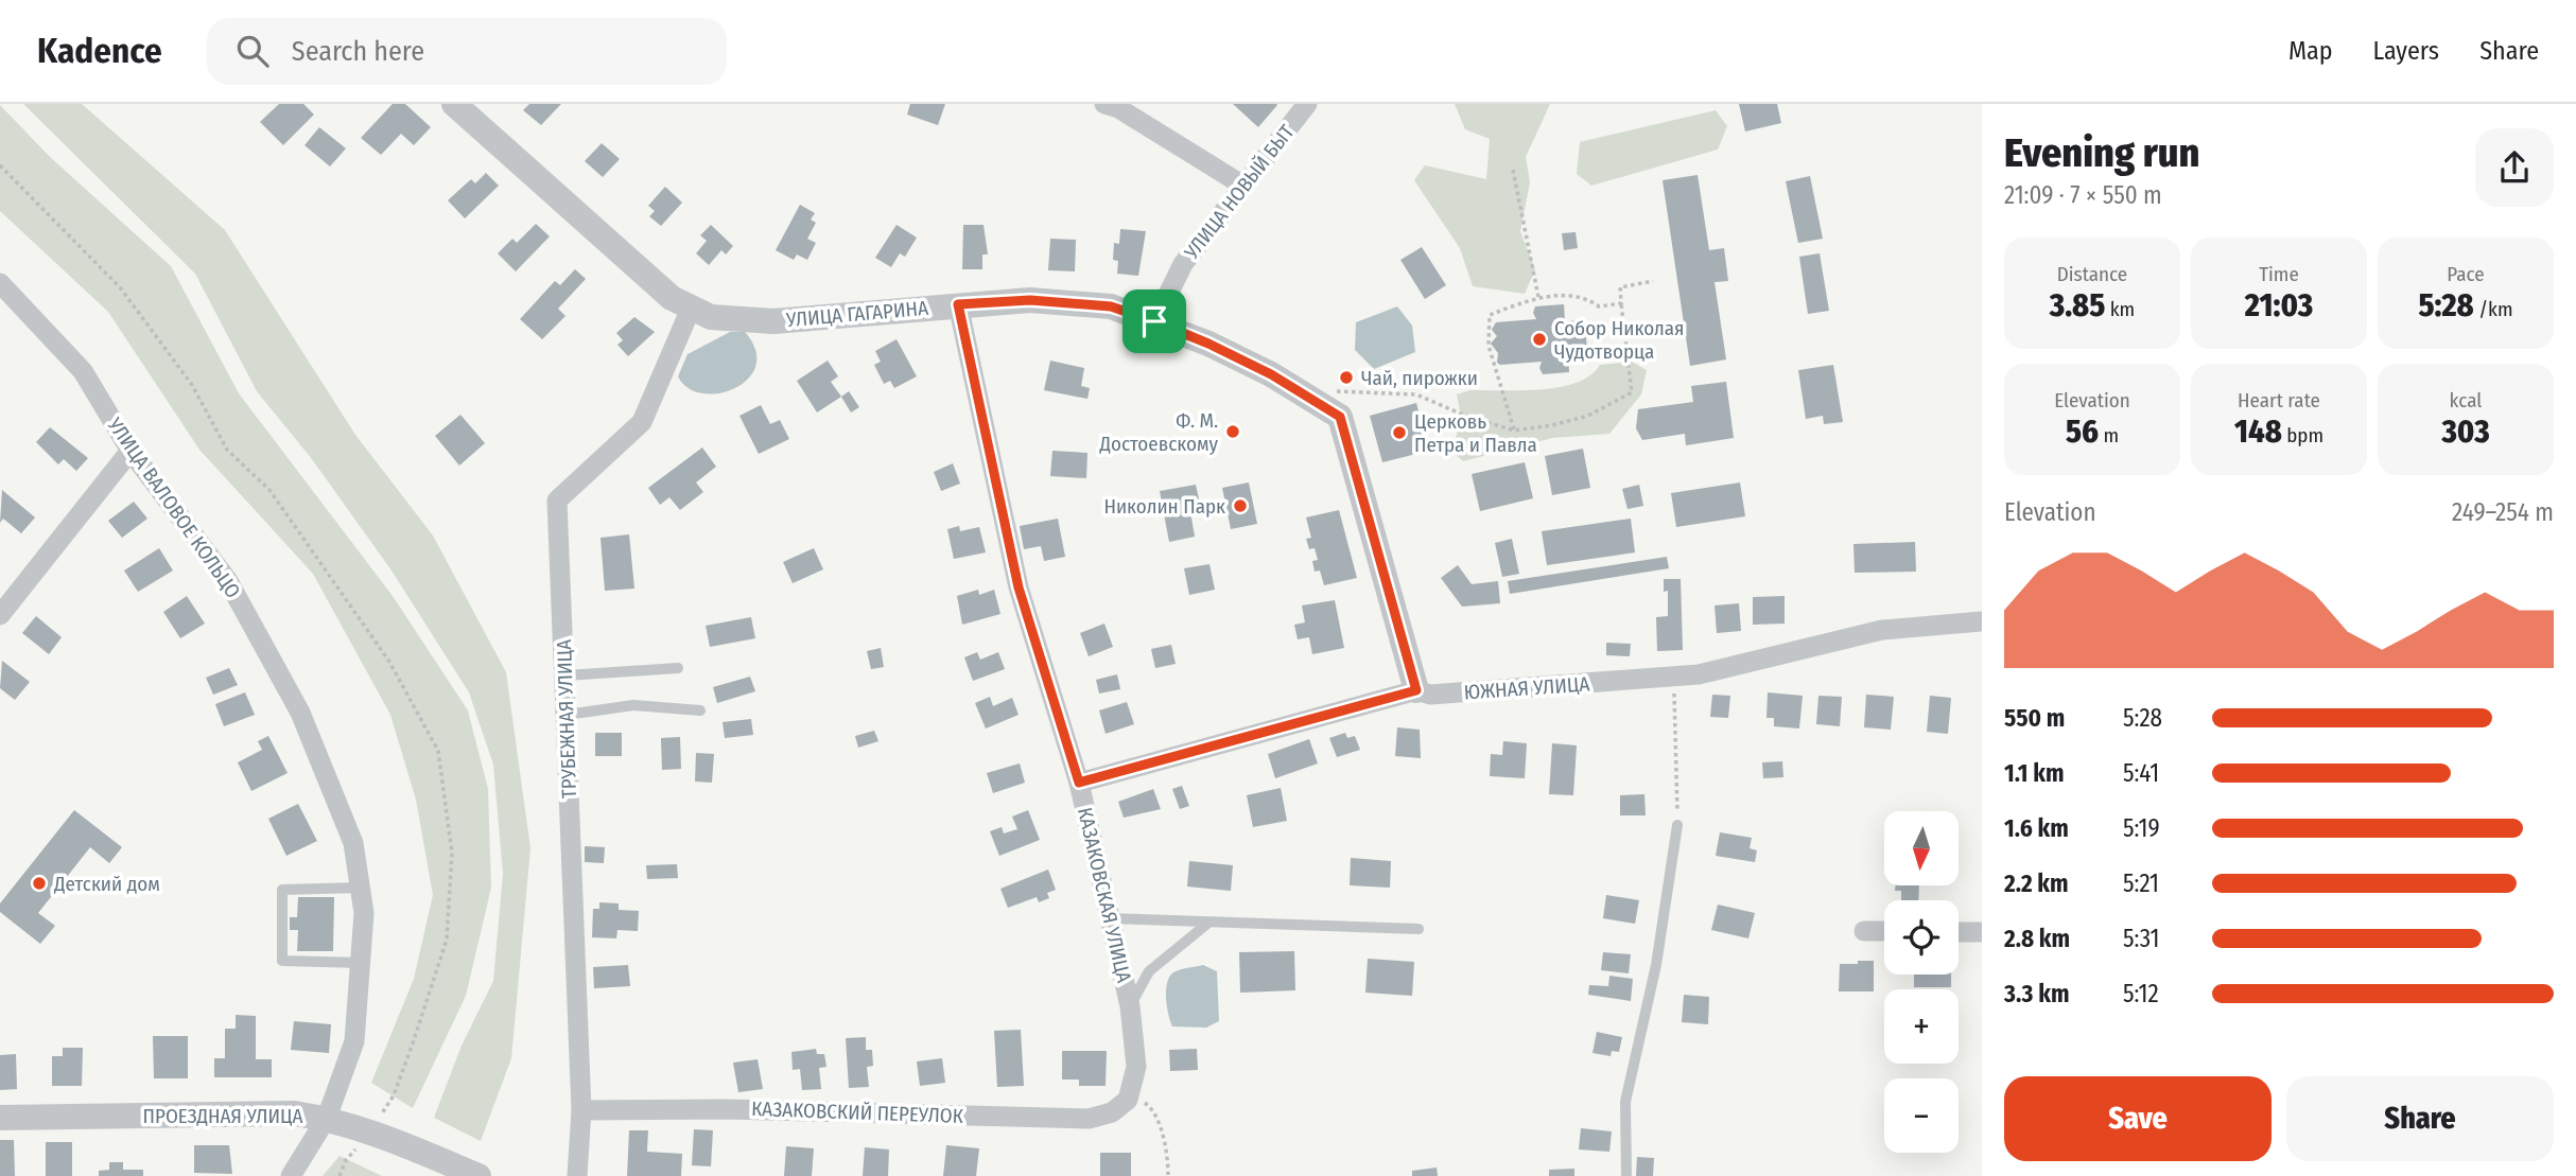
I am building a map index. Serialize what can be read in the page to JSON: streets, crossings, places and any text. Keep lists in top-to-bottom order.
{
  "streets": {
    "street": [
      "УЛИЦА НОВЫЙ БЫТ",
      "УЛИЦА ГАГАРИНА",
      "УЛИЦА ВАЛОВОЕ КОЛЬЦО",
      "ЮЖНАЯ УЛИЦА",
      "ТРУБЕЖНАЯ УЛИЦА",
      "КАЗАКОВСКАЯ УЛИЦА",
      "КАЗАКОВСКИЙ ПЕРЕУЛОК",
      "ПРОЕЗДНАЯ УЛИЦА"
    ]
  },
  "crossings": [
    ["УЛИЦА НОВЫЙ БЫТ", "УЛИЦА ГАГАРИНА"],
    ["УЛИЦА ГАГАРИНА", "ЮЖНАЯ УЛИЦА"],
    ["УЛИЦА ГАГАРИНА", "ТРУБЕЖНАЯ УЛИЦА"],
    ["УЛИЦА ГАГАРИНА", "КАЗАКОВСКАЯ УЛИЦА"],
    ["УЛИЦА ВАЛОВОЕ КОЛЬЦО", "ПРОЕЗДНАЯ УЛИЦА"],
    ["ЮЖНАЯ УЛИЦА", "КАЗАКОВСКАЯ УЛИЦА"],
    ["ТРУБЕЖНАЯ УЛИЦА", "КАЗАКОВСКИЙ ПЕРЕУЛОК"],
    ["КАЗАКОВСКАЯ УЛИЦА", "КАЗАКОВСКИЙ ПЕРЕУЛОК"]
  ],
  "places": [
    "Собор Николая Чудотворца",
    "Чай, пирожки",
    "Ф. М. Достоевскому",
    "Церковь Петра и Павла",
    "Николин Парк",
    "Детский дом"
  ],
  "north": "bottom",
  "page": {
    "header": "Kadence",
    "search": "Search here",
    "nav": ["Map", "Layers", "Share"],
    "heading": ["Evening run", "21:09 · 7 × 550 m"],
    "stats": [
      ["Distance", "3.85 km"],
      ["Time", "21:03"],
      ["Pace", "5:28 /km"],
      ["Elevation", "56 m"],
      ["Heart rate", "148 bpm"],
      ["kcal", "303"]
    ],
    "chart": ["Elevation", "249–254 m"],
    "list": [
      {
        "name": "550 m",
        "note": "5:28"
      },
      {
        "name": "1.1 km",
        "note": "5:41"
      },
      {
        "name": "1.6 km",
        "note": "5:19"
      },
      {
        "name": "2.2 km",
        "note": "5:21"
      },
      {
        "name": "2.8 km",
        "note": "5:31"
      },
      {
        "name": "3.3 km",
        "note": "5:12"
      }
    ],
    "map_buttons": ["+", "−"],
    "buttons": ["Save", "Share"]
  }
}
